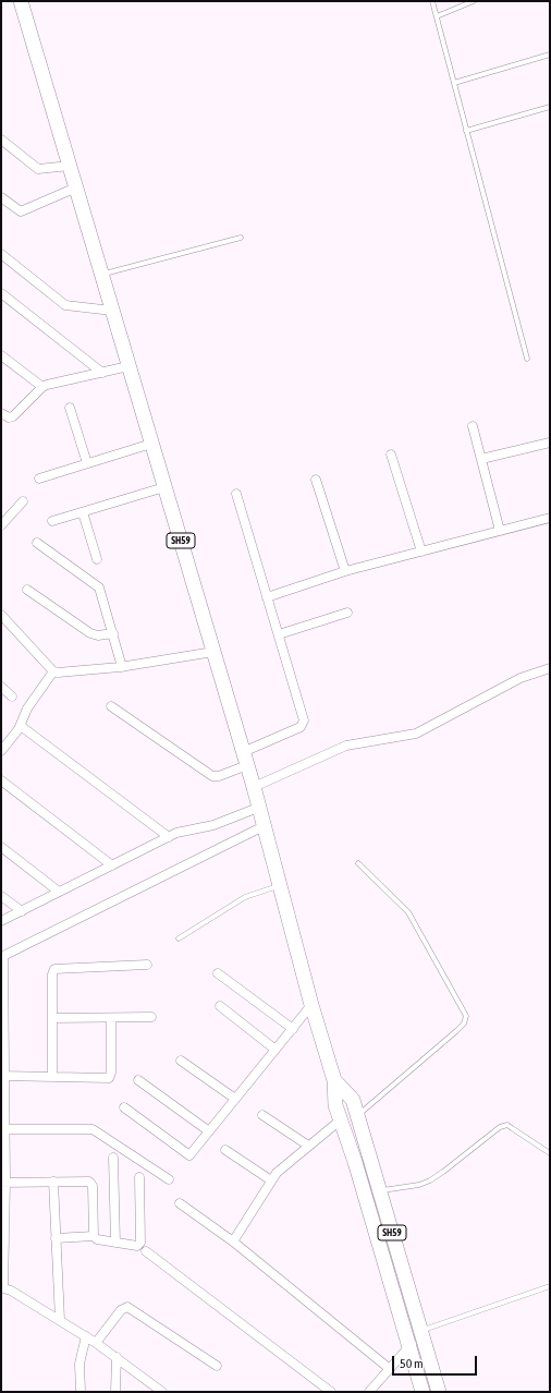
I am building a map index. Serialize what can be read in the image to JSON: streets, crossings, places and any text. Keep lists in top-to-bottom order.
{
  "streets": {
    "main road": ["SH59"]
  },
  "scale_bar": "50 m"
}
